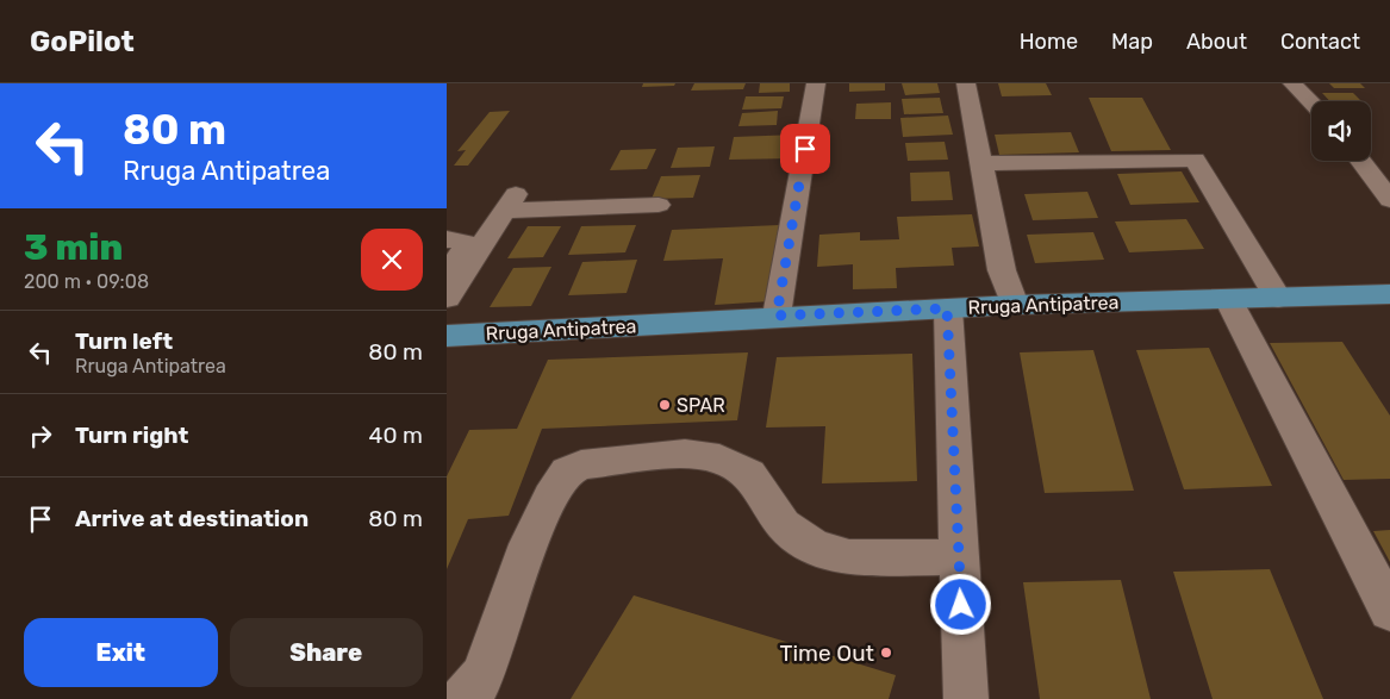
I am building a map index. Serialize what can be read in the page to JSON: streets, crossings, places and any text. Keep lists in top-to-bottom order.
{
  "streets": {
    "main road": ["Rruga Antipatrea"]
  },
  "places": ["SPAR", "Time Out"],
  "page": {
    "header": "GoPilot",
    "nav": [
      "Home",
      "Map",
      "About",
      "Contact"
    ],
    "turn": ["80 m", "Rruga Antipatrea"],
    "heading": ["3 min", "200 m · 09:08"],
    "list": [
      {
        "name": "Turn left",
        "note": "Rruga Antipatrea",
        "value": "80 m"
      },
      {
        "name": "Turn right",
        "value": "40 m"
      },
      {
        "name": "Arrive at destination",
        "value": "80 m"
      }
    ],
    "buttons": ["Exit", "Share"]
  }
}
